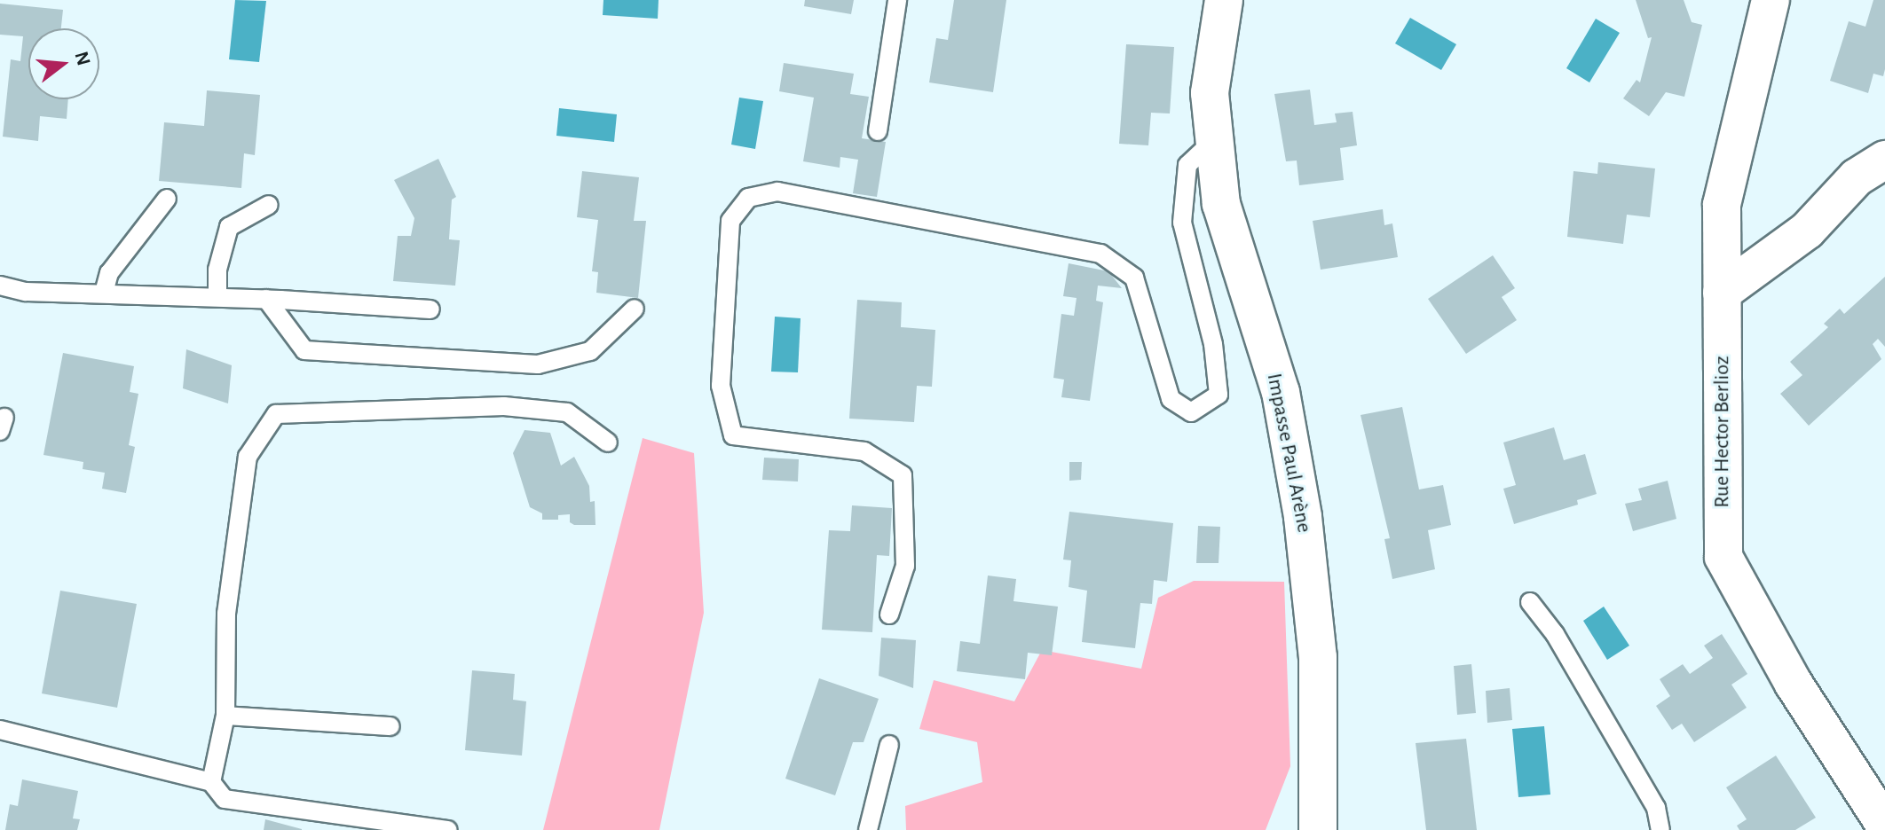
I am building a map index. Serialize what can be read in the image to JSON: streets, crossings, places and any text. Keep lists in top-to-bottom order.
{
  "streets": {
    "street": ["Rue Hector Berlioz", "Impasse Paul Arène"]
  },
  "north": "right"
}
